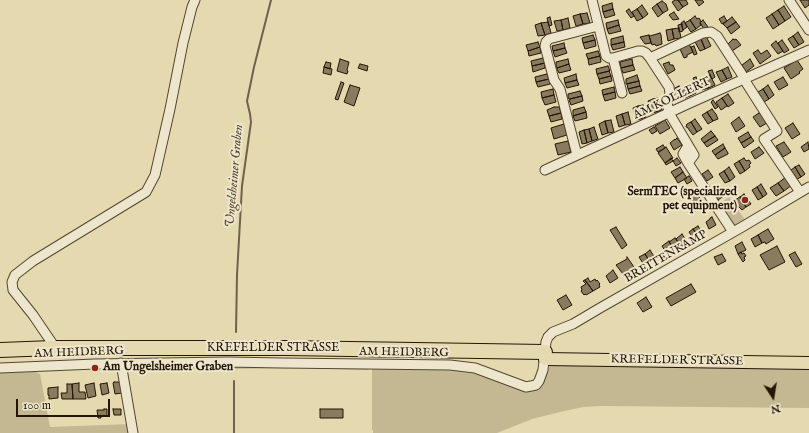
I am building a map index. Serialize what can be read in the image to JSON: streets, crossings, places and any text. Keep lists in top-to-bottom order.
{
  "streets": {
    "highway": ["KREFELDER STRASSE"],
    "street": ["AM KOLLERT", "BREITENKAMP", "AM HEIDBERG"]
  },
  "crossings": [
    ["BREITENKAMP", "KREFELDER STRASSE"],
    ["BREITENKAMP", "AM HEIDBERG"],
    ["KREFELDER STRASSE", "AM HEIDBERG"]
  ],
  "water": ["Ungelsheimer Graben"],
  "places": ["SermTEC (specialized pet equipment)", "Am Ungelsheimer Graben"],
  "scale_bar": "100 m",
  "north": "bottom"
}
